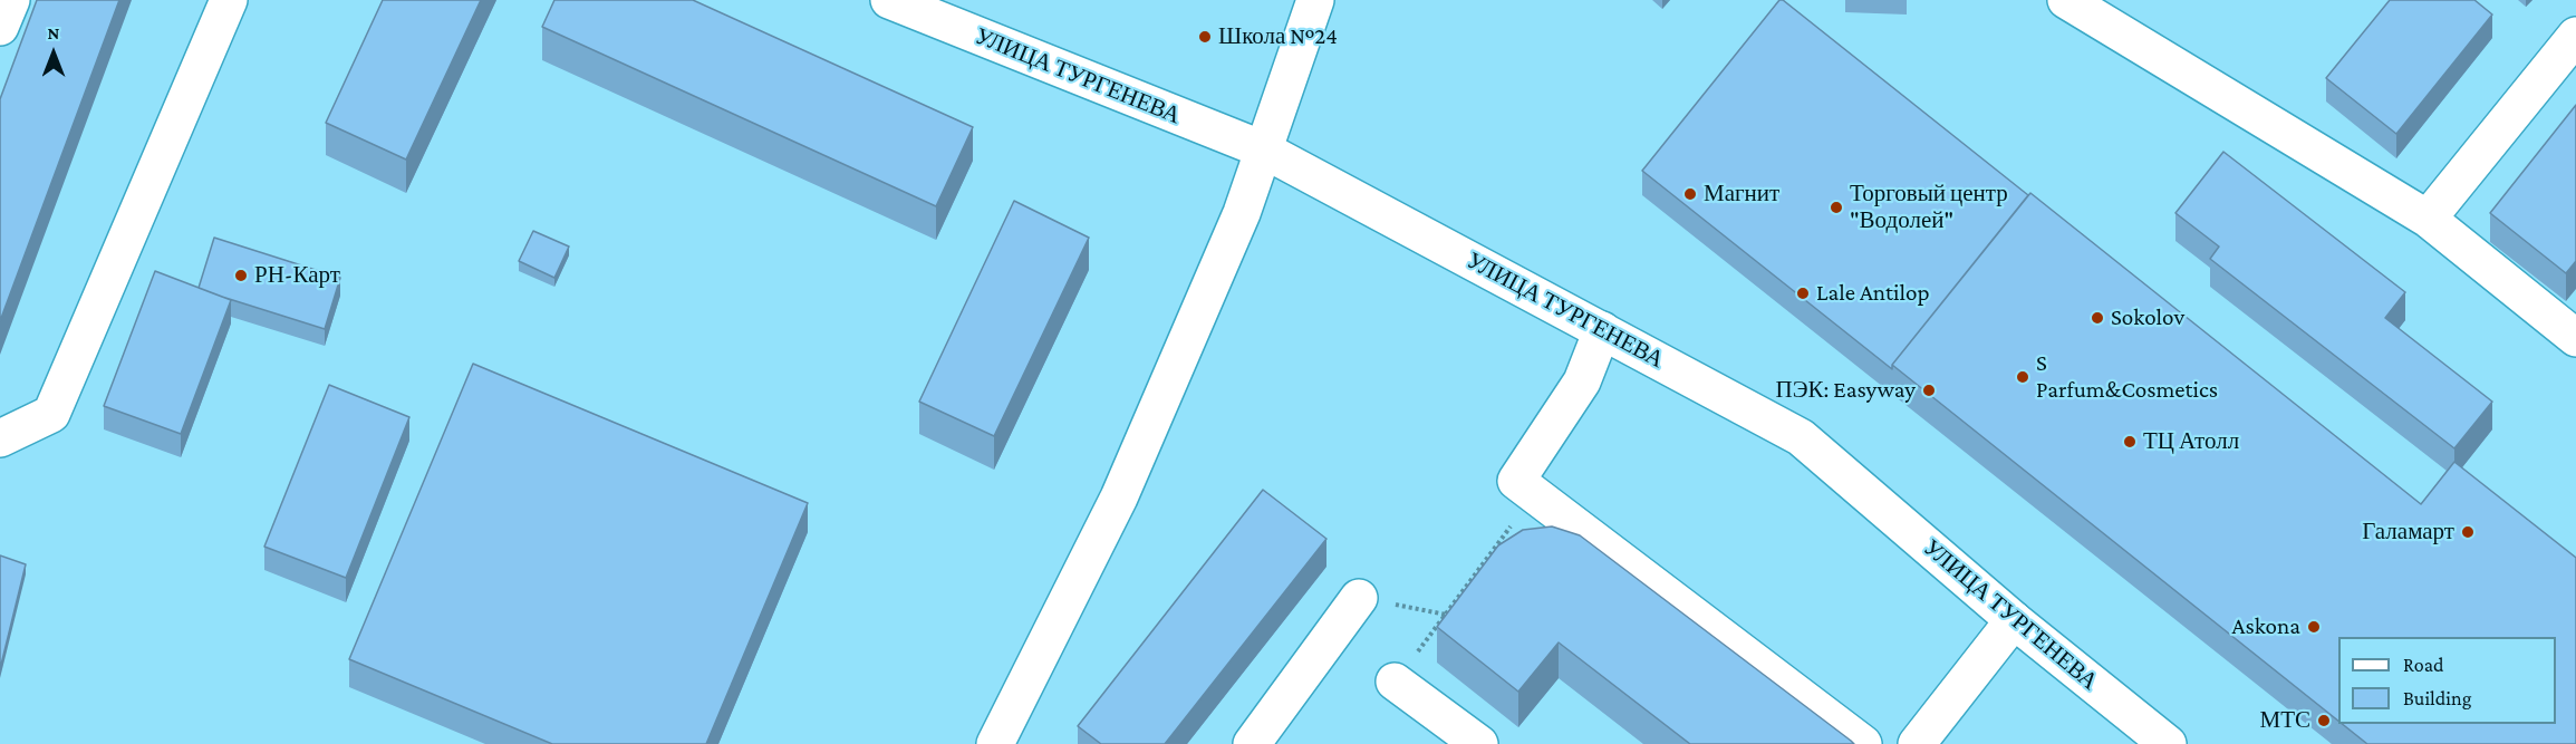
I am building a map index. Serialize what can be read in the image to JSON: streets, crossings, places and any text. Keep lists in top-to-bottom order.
{
  "streets": {
    "main road": ["УЛИЦА ТУРГЕНЕВА"]
  },
  "places": [
    "Школа №24",
    "Магнит",
    "Торговый центр \"Водолей\"",
    "РН-Карт",
    "Lale Antilop",
    "Sokolov",
    "S Parfum&Cosmetics",
    "ПЭК: Easyway",
    "ТЦ Атолл",
    "Галамарт",
    "Askona",
    "МТС"
  ],
  "legend": ["Road", "Building"],
  "north": "top"
}
